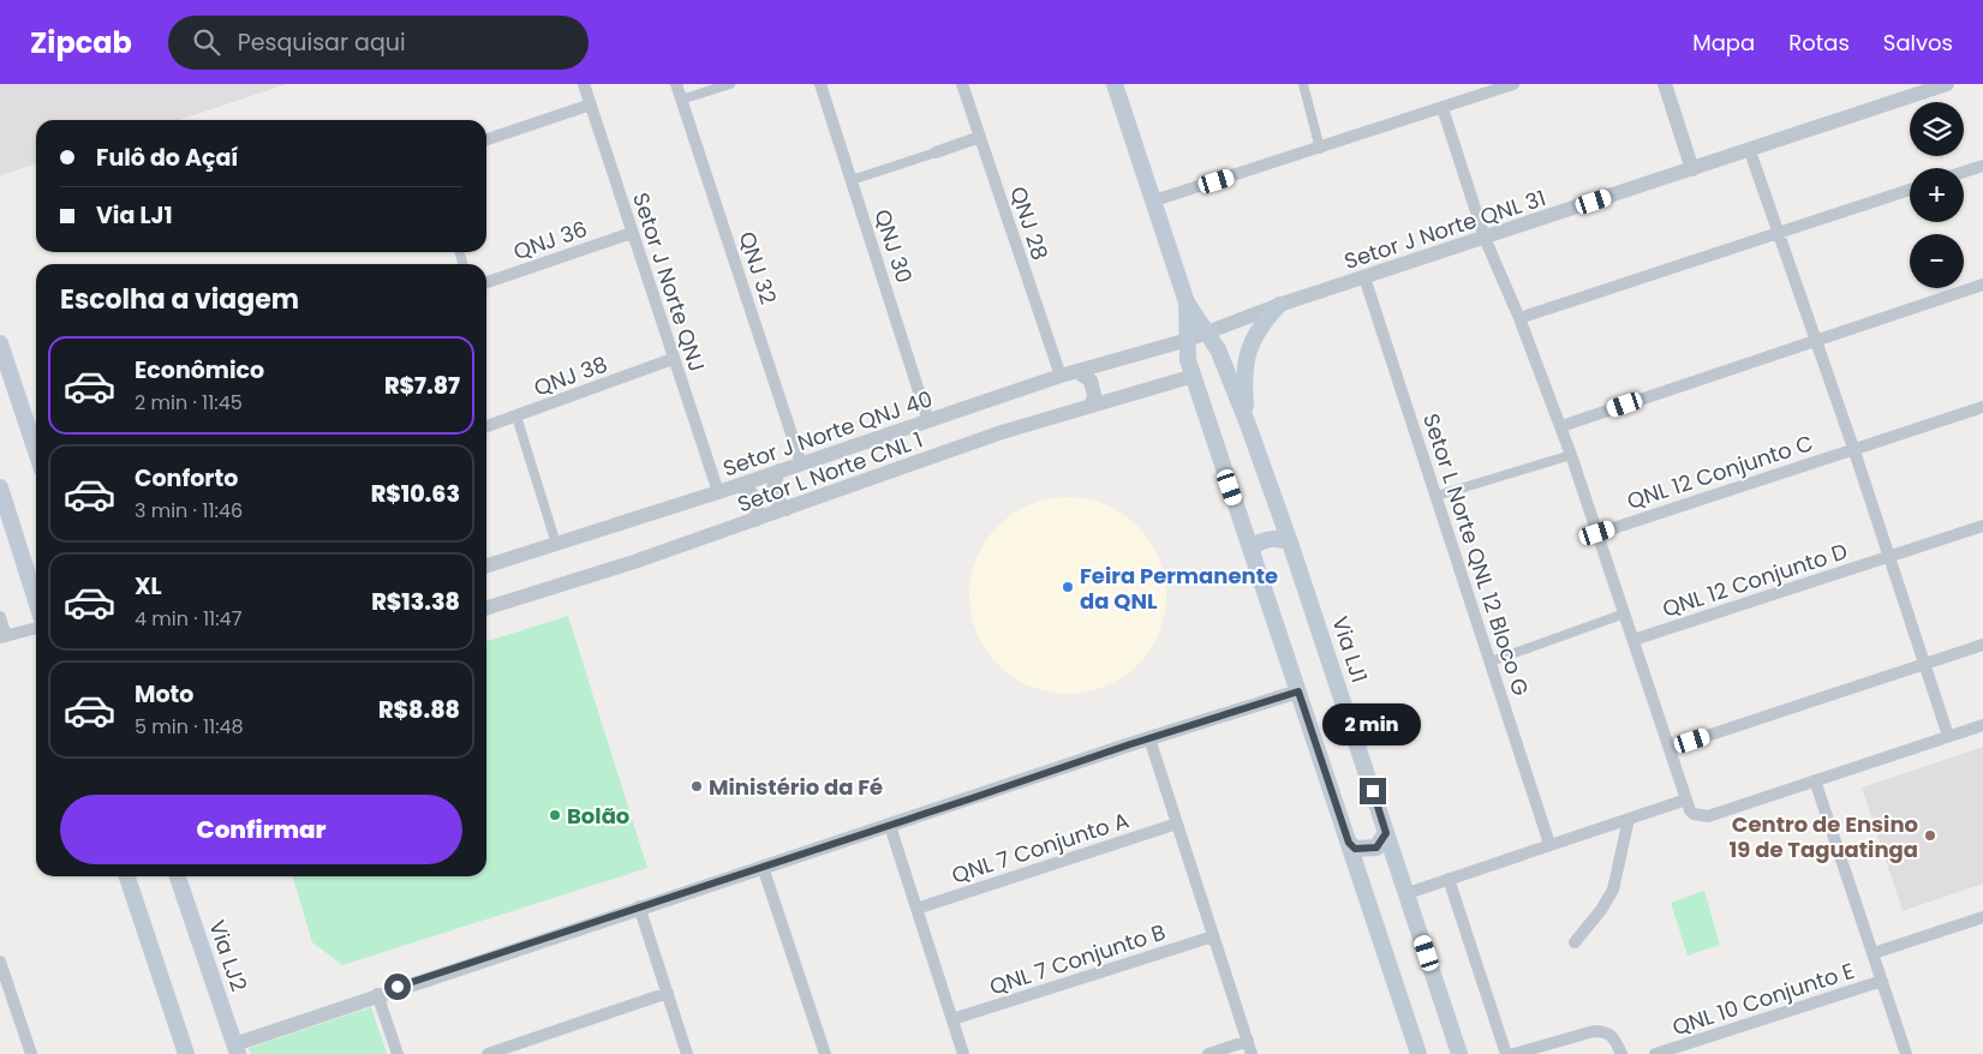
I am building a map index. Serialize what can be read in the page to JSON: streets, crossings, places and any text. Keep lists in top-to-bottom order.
{
  "streets": {
    "main road": ["Via LJ1", "Via LJ2"],
    "street": [
      "QNJ 28",
      "Setor J Norte QNL 31",
      "QNJ 36",
      "QNJ 30",
      "QNJ 32",
      "Setor J Norte QNJ",
      "QNJ 38",
      "Setor J Norte QNJ 40",
      "Setor L Norte CNL 1",
      "QNL 12 Conjunto C",
      "Setor L Norte QNL 12 Bloco G",
      "QNL 12 Conjunto D",
      "QNL 7 Conjunto A",
      "QNL 7 Conjunto B",
      "QNL 10 Conjunto E"
    ]
  },
  "crossings": [
    ["QNJ 28", "Setor J Norte QNJ 40"],
    ["Setor J Norte QNL 31", "Setor J Norte QNJ 40"],
    ["Setor J Norte QNL 31", "Setor L Norte QNL 12 Bloco G"],
    ["Setor J Norte QNL 31", "Via LJ1"],
    ["QNJ 36", "Setor J Norte QNJ"],
    ["QNJ 30", "Setor J Norte QNJ 40"],
    ["QNJ 32", "Setor J Norte QNJ 40"],
    ["Setor J Norte QNJ", "QNJ 38"],
    ["Setor J Norte QNJ", "Setor J Norte QNJ 40"],
    ["Setor J Norte QNJ 40", "Via LJ1"]
  ],
  "places": [
    "Feira Permanente da QNL",
    "Ministério da Fé",
    "Bolão",
    "Centro de Ensino 19 de Taguatinga"
  ],
  "page": {
    "header": "Zipcab",
    "search": "Pesquisar aqui",
    "nav": ["Mapa", "Rotas", "Salvos"],
    "map_buttons": ["+", "−"],
    "banner": ["Fulô do Açaí", "Via LJ1"],
    "heading": "Escolha a viagem",
    "list": [
      {
        "name": "Econômico",
        "note": "2 min · 11:45",
        "value": "R$7.87"
      },
      {
        "name": "Conforto",
        "note": "3 min · 11:46",
        "value": "R$10.63"
      },
      {
        "name": "XL",
        "note": "4 min · 11:47",
        "value": "R$13.38"
      },
      {
        "name": "Moto",
        "note": "5 min · 11:48",
        "value": "R$8.88"
      }
    ],
    "bubble": "2 min",
    "buttons": "Confirmar"
  }
}
